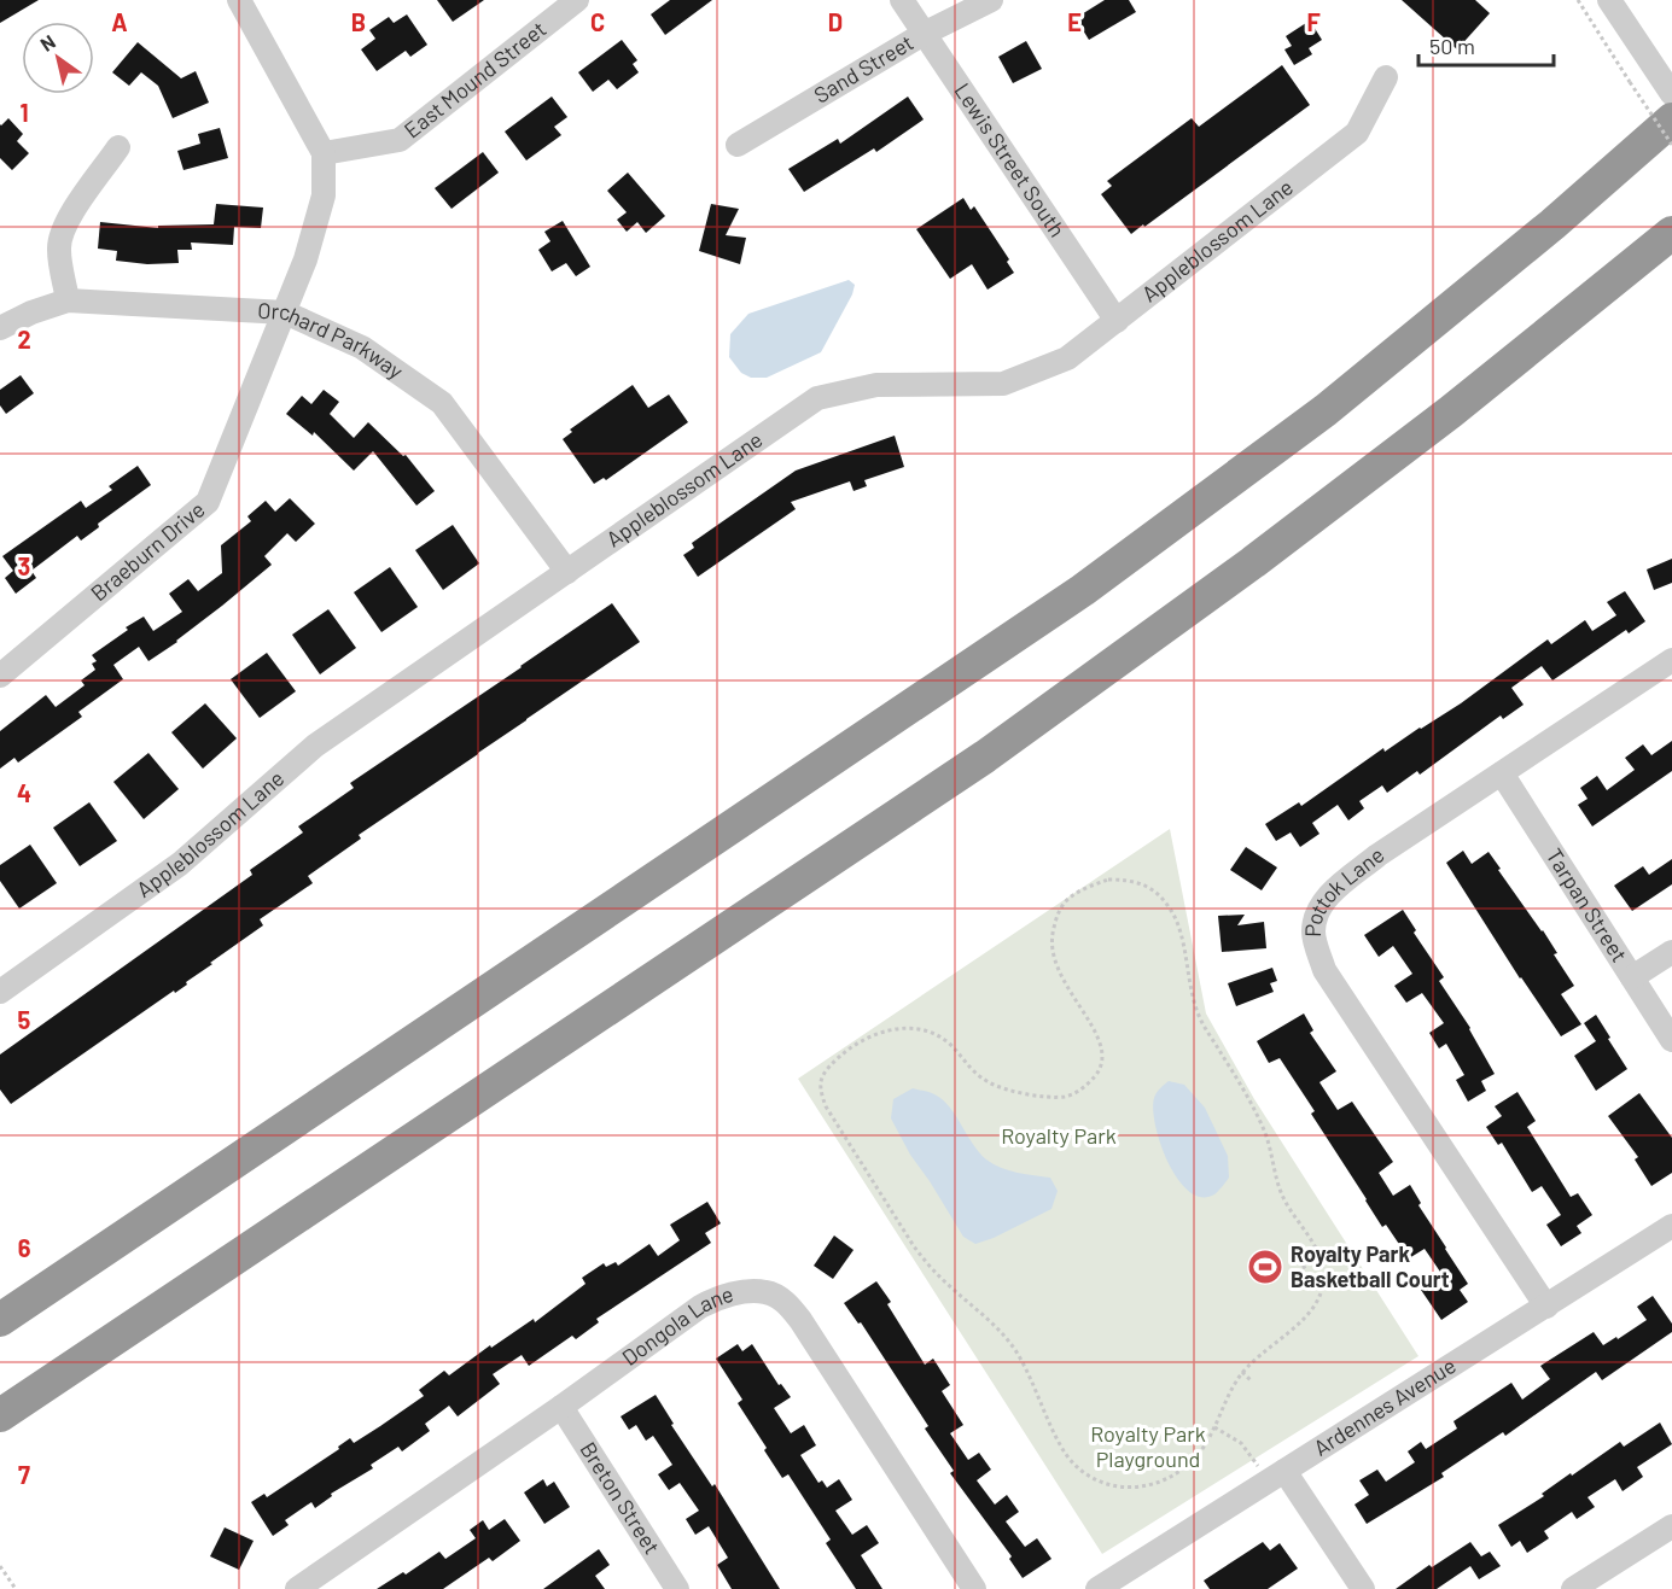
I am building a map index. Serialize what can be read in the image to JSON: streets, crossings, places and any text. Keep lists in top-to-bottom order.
{
  "streets": {
    "street": [
      "Sand Street",
      "East Mound Street",
      "Lewis Street South",
      "Appleblossom Lane",
      "Orchard Parkway",
      "Braeburn Drive",
      "Pottok Lane",
      "Tarpan Street",
      "Dongola Lane",
      "Ardennes Avenue",
      "Breton Street"
    ]
  },
  "crossings": [
    ["Sand Street", "Lewis Street South"],
    ["East Mound Street", "Braeburn Drive"],
    ["Lewis Street South", "Appleblossom Lane"],
    ["Appleblossom Lane", "Orchard Parkway"],
    ["Orchard Parkway", "Braeburn Drive"],
    ["Pottok Lane", "Tarpan Street"],
    ["Pottok Lane", "Ardennes Avenue"],
    ["Dongola Lane", "Breton Street"]
  ],
  "parks": ["Royalty Park", "Royalty Park Playground"],
  "places": {
    "sports": ["Royalty Park Basketball Court"]
  },
  "scale_bar": "50 m",
  "north": "top left",
  "grid": {
    "columns": [
      "A",
      "B",
      "C",
      "D",
      "E",
      "F"
    ],
    "rows": [
      "1",
      "2",
      "3",
      "4",
      "5",
      "6",
      "7"
    ]
  }
}
